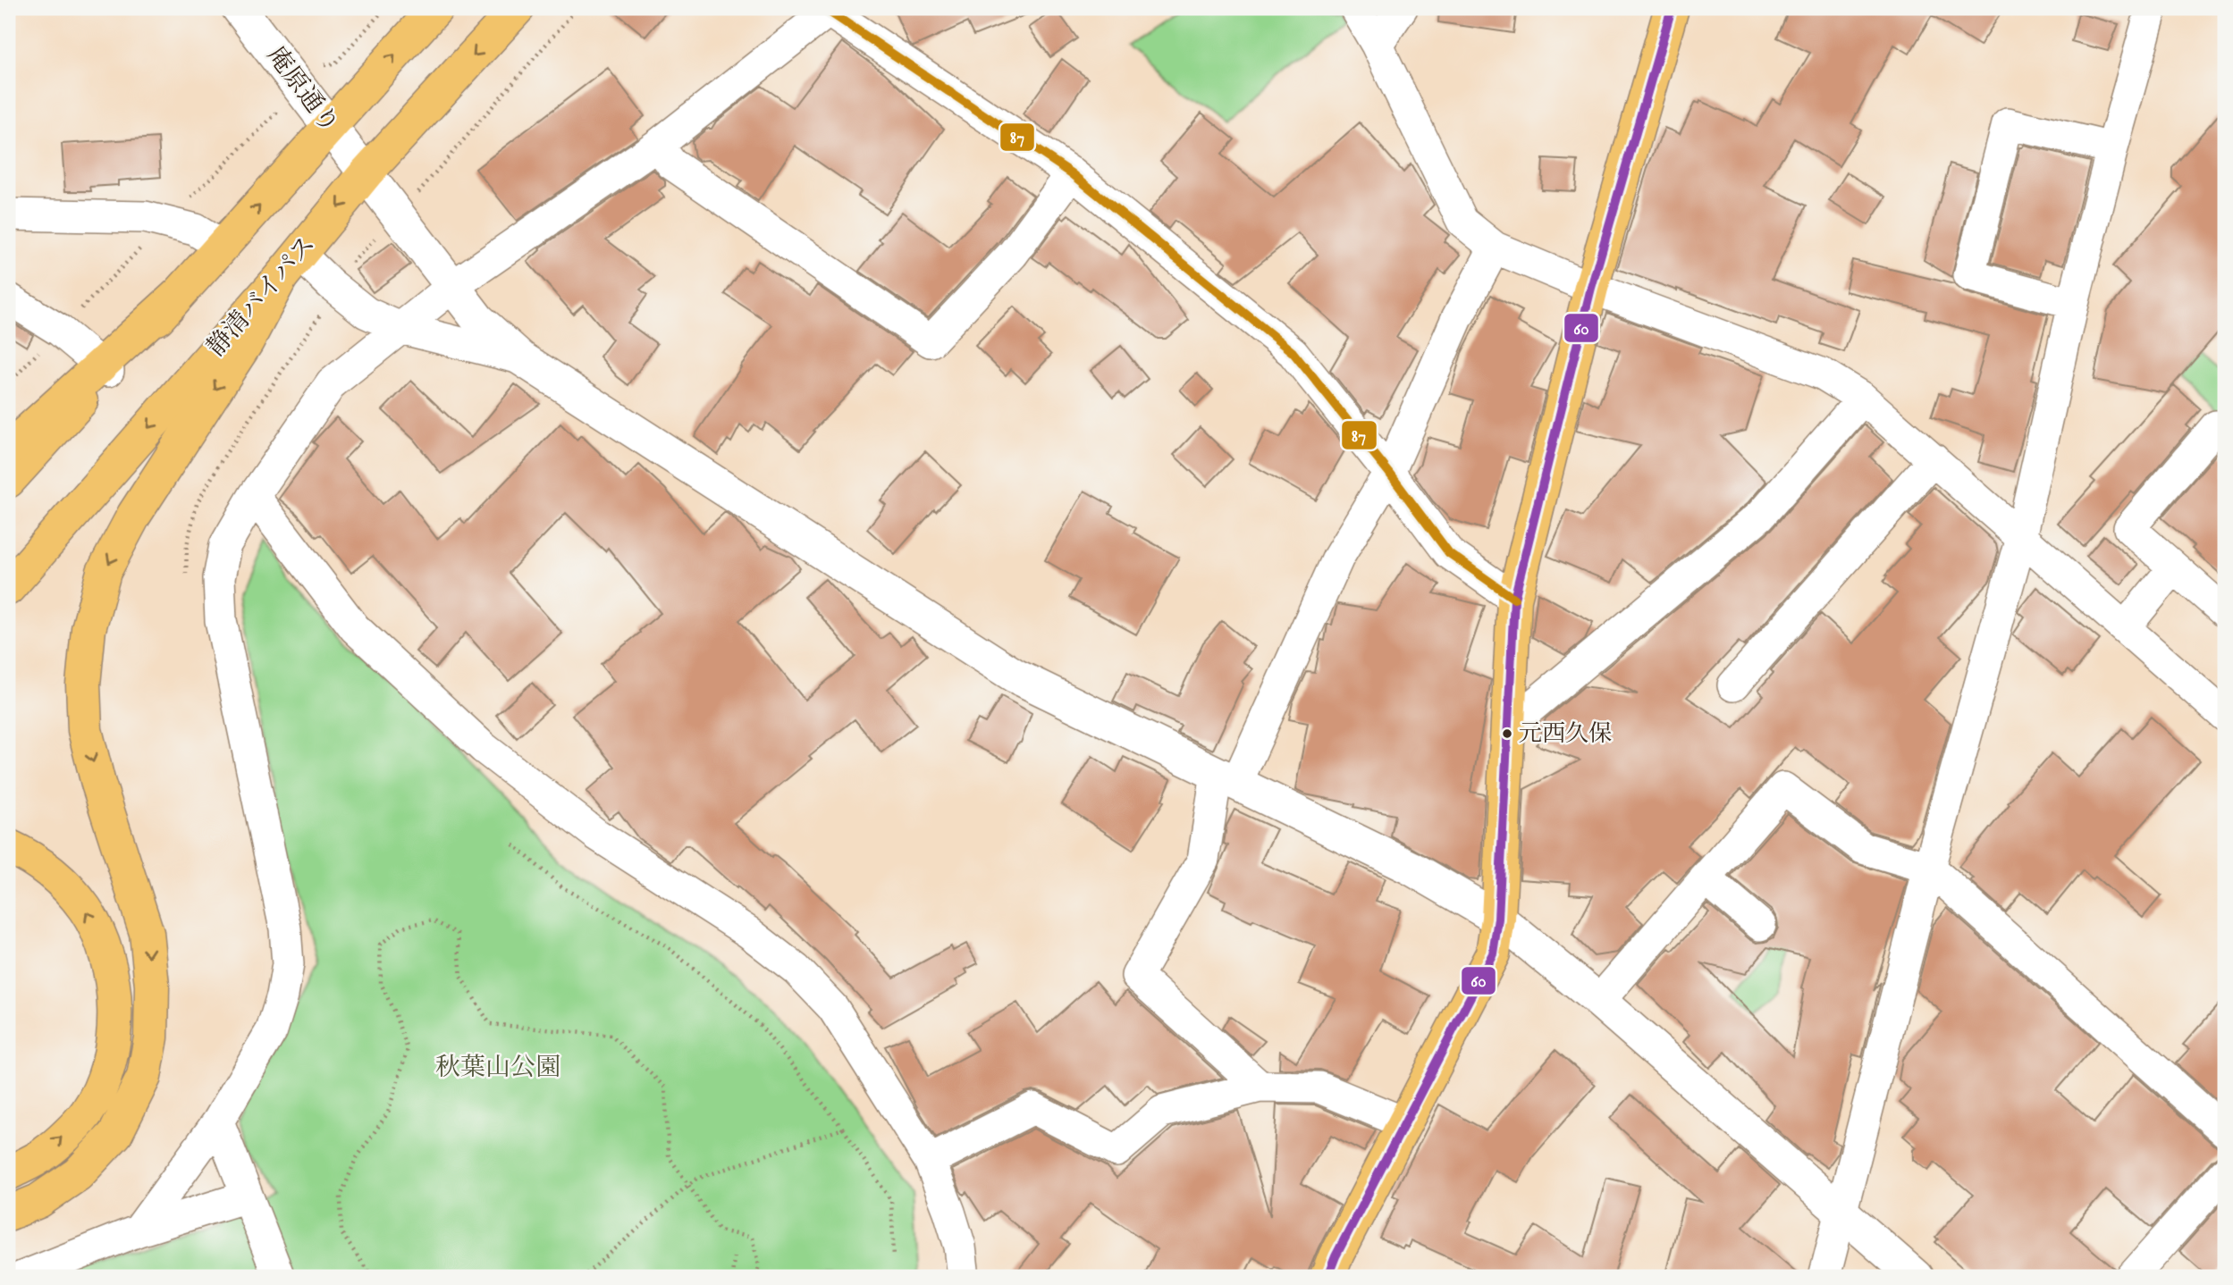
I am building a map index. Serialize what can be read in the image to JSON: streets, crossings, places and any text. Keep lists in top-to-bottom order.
{
  "streets": {
    "main road": ["静清バイパス"],
    "street": ["庵原通り"]
  },
  "crossings": [
    ["庵原通り", "静清バイパス"]
  ],
  "parks": ["秋葉山公園"],
  "places": ["元西久保"],
  "lines": ["transit line 60", "transit line 87"]
}
